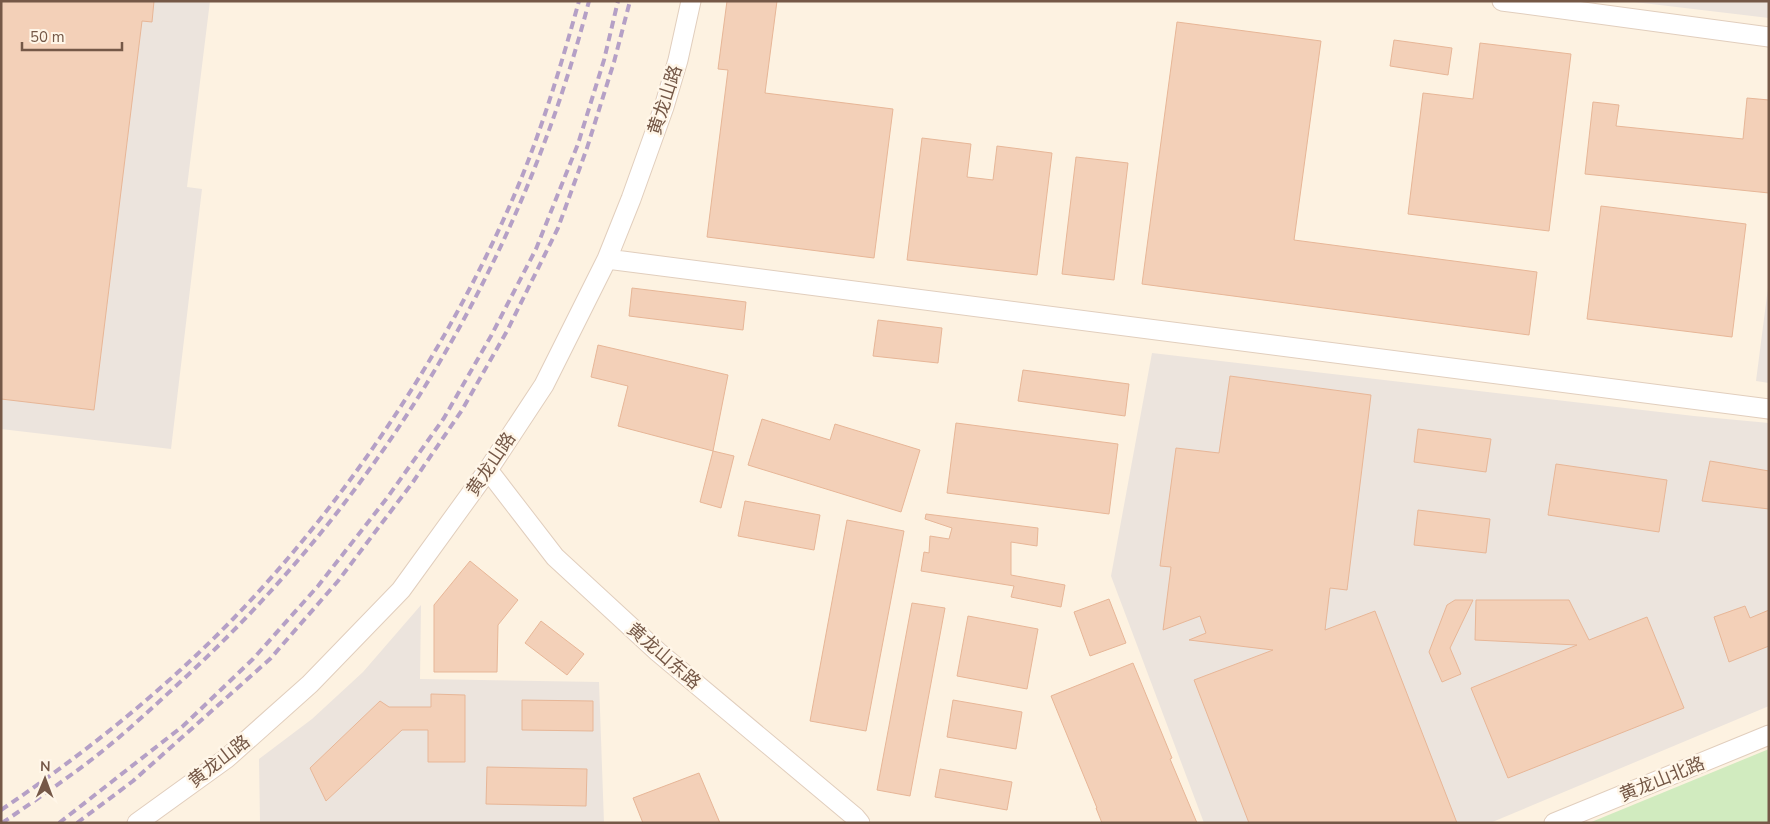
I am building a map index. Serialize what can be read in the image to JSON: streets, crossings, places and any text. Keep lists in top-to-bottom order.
{
  "streets": {
    "street": ["黄龙山路", "黄龙山东路", "黄龙山北路"]
  },
  "crossings": [
    ["黄龙山路", "黄龙山东路"]
  ],
  "scale_bar": "50 m",
  "north": "top"
}
